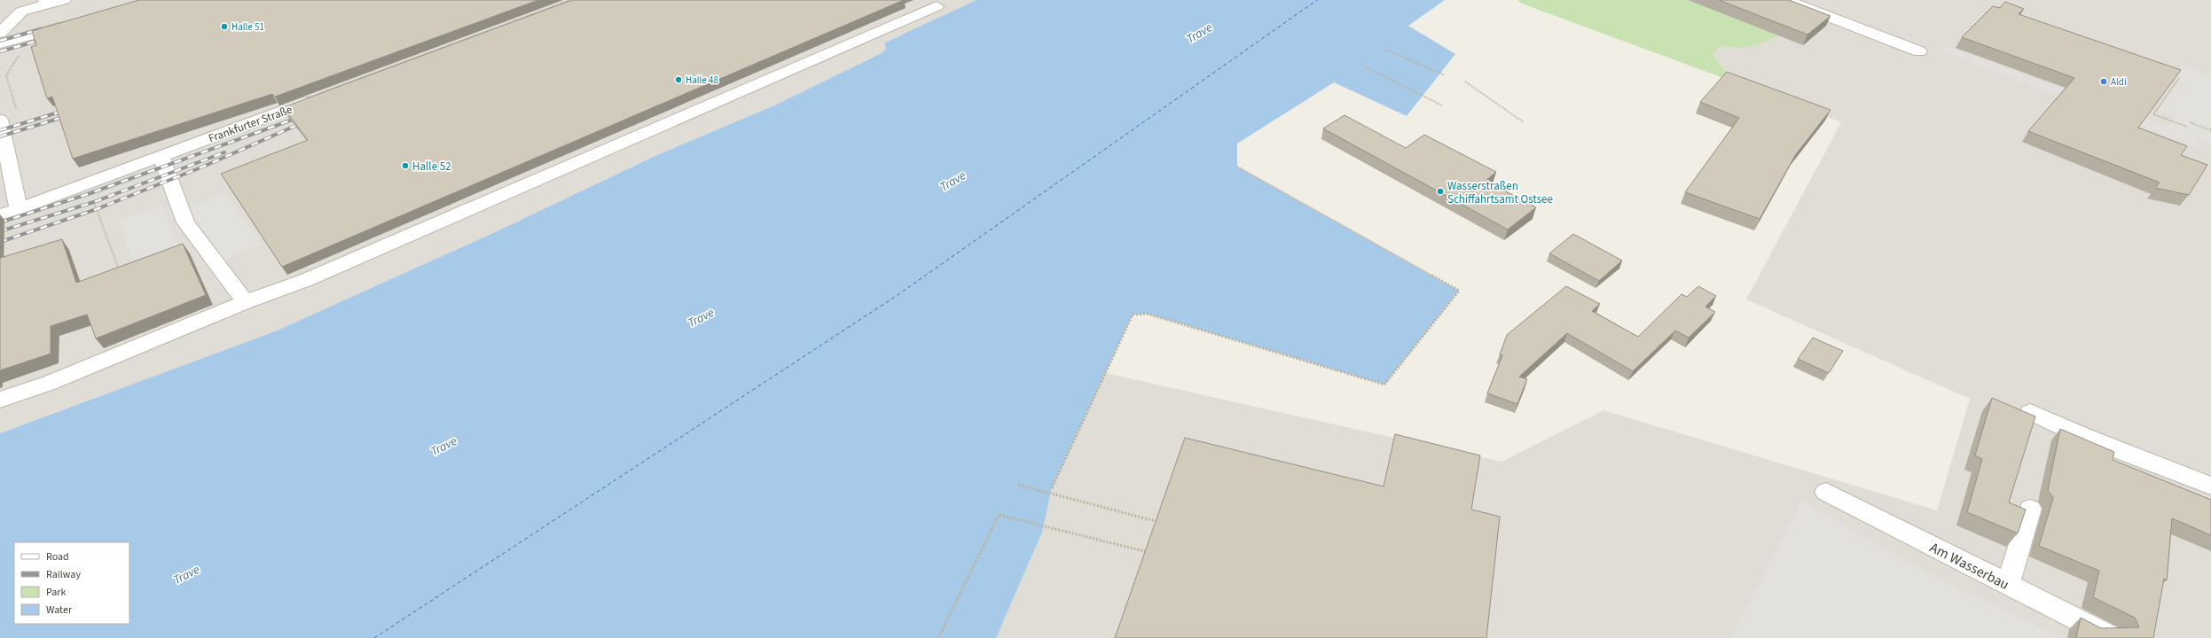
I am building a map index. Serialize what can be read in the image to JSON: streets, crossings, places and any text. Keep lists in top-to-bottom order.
{
  "streets": {
    "street": ["Frankfurter Straße", "Am Wasserbau"]
  },
  "water": ["Trave"],
  "places": [
    "Halle 51",
    "Halle 48",
    "Aldi",
    "Halle 52",
    "Wasserstraßen Schiffahrtsamt Ostsee"
  ],
  "legend": [
    "Road",
    "Railway",
    "Park",
    "Water"
  ]
}
